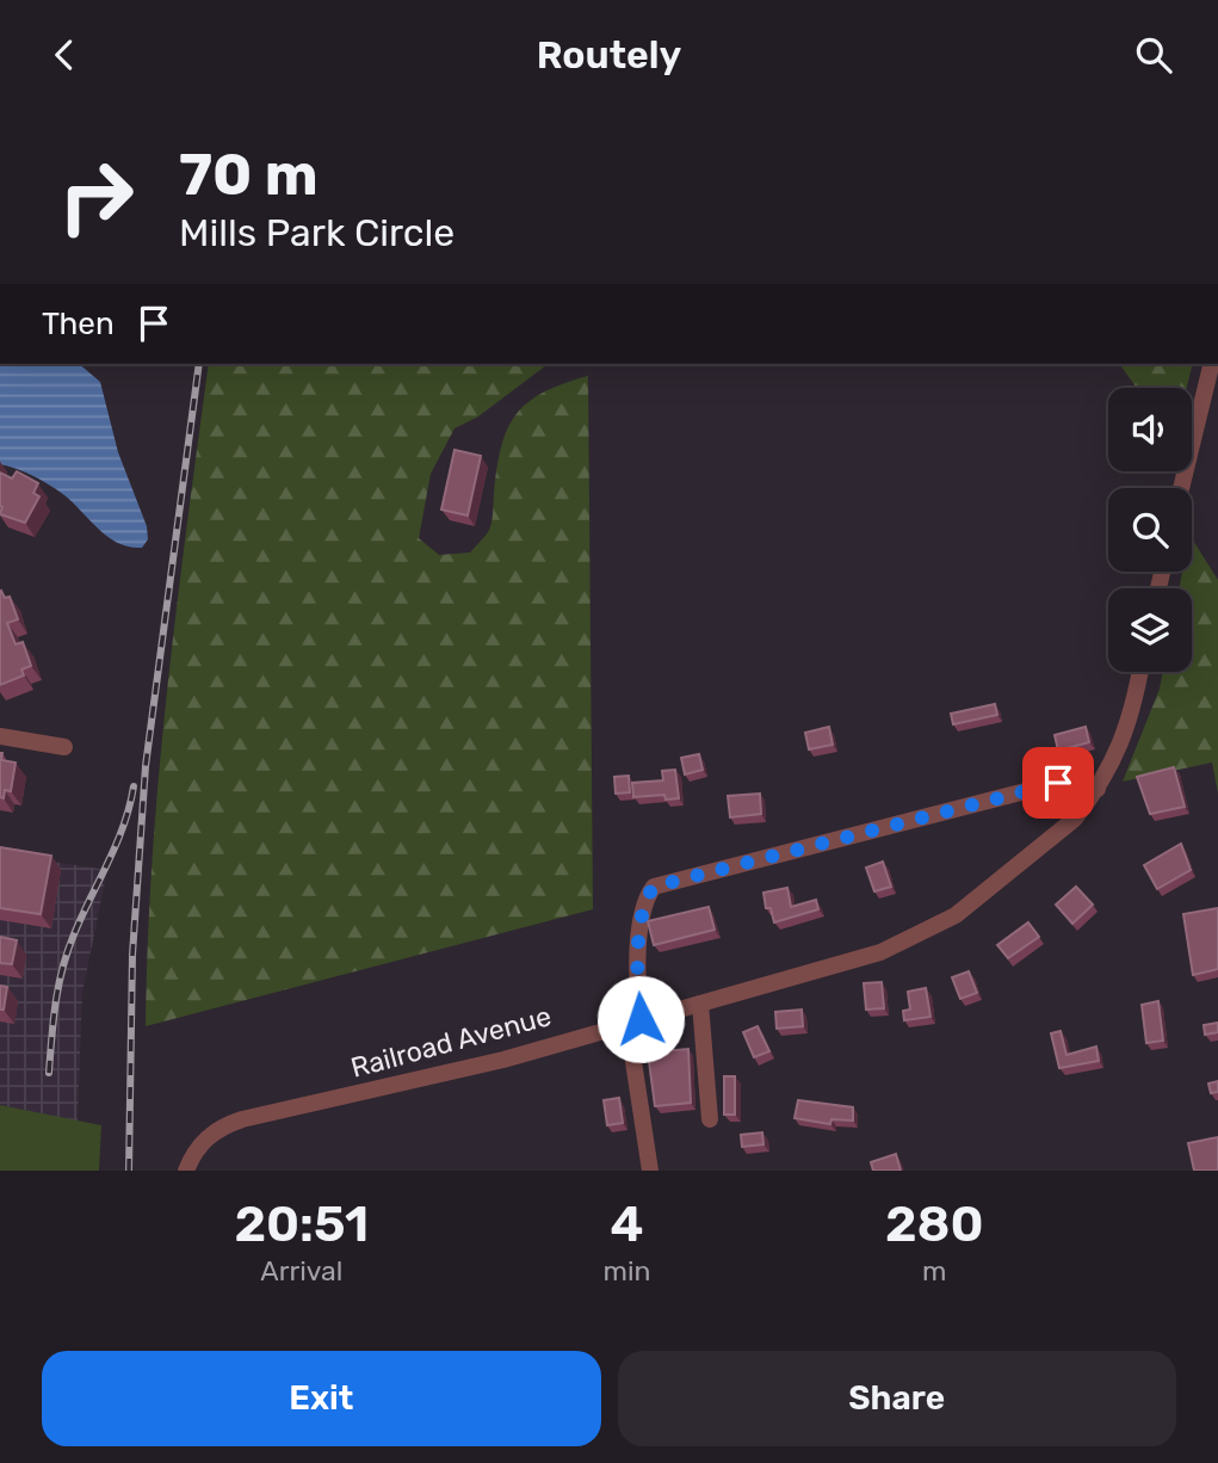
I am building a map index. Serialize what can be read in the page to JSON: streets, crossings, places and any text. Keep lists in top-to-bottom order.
{
  "streets": {
    "street": ["Railroad Avenue"]
  },
  "page": {
    "header": "Routely",
    "turn": ["70 m", "Mills Park Circle"],
    "then": "Then",
    "eta": [
      "20:51",
      "Arrival",
      "4",
      "min",
      "280",
      "m"
    ],
    "buttons": ["Exit", "Share"]
  }
}
